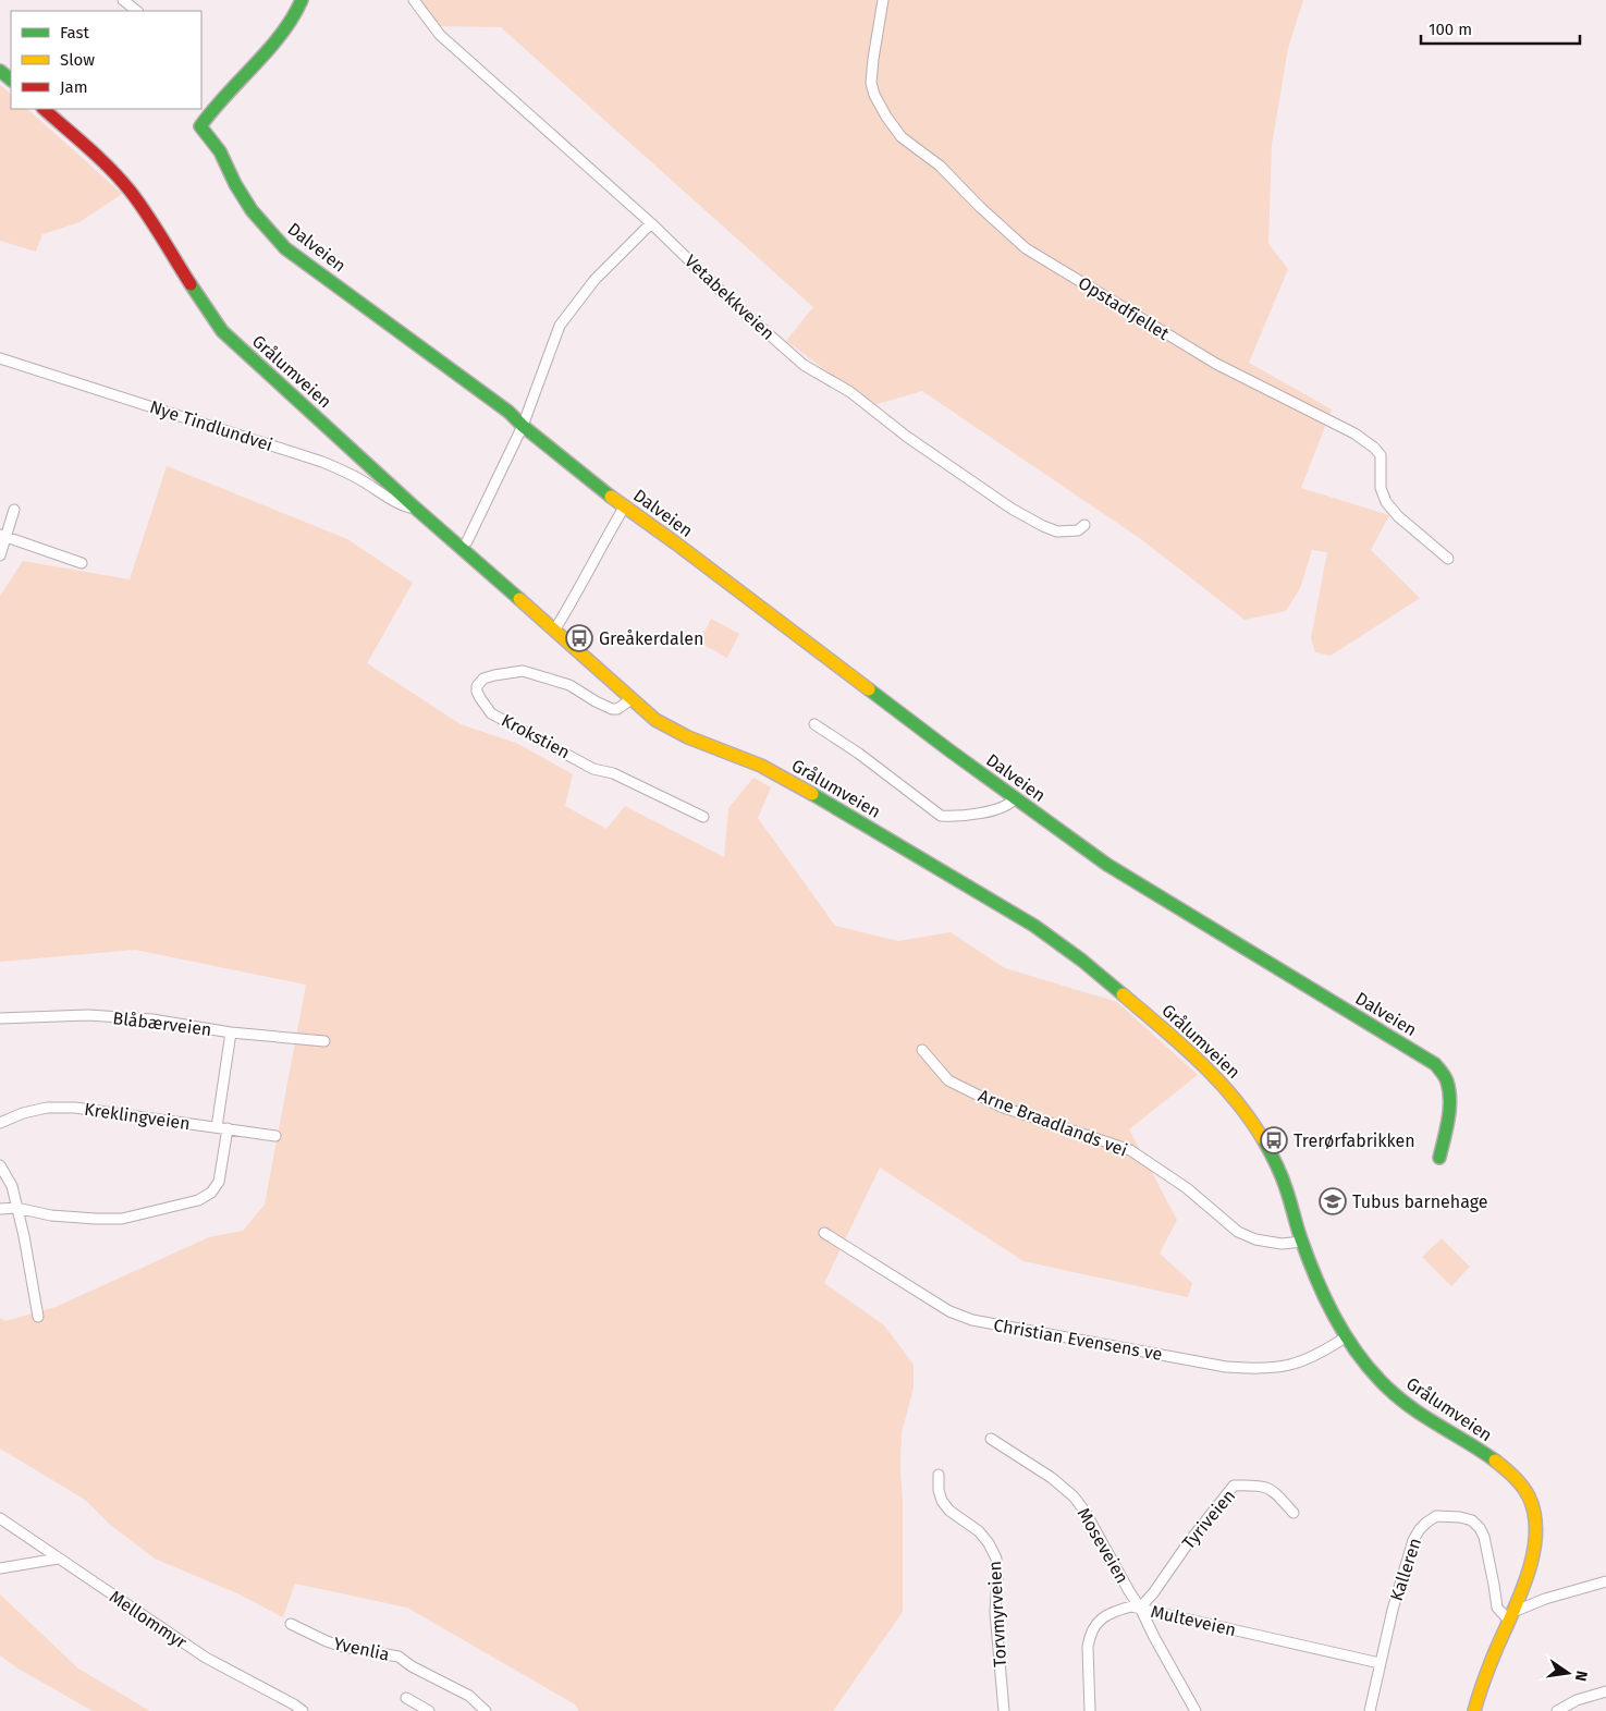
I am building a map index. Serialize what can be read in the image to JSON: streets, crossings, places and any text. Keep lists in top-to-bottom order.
{
  "streets": {
    "main road": ["Dalveien", "Grålumveien"],
    "street": [
      "Vetabekkveien",
      "Opstadfjellet",
      "Nye Tindlundvei",
      "Krokstien",
      "Blåbærveien",
      "Kreklingveien",
      "Arne Braadlands vei",
      "Christian Evensens ve",
      "Tyriveien",
      "Moseveien",
      "Kalleren",
      "Torvmyrveien",
      "Mellommyr",
      "Multeveien",
      "Yvenlia"
    ]
  },
  "crossings": [
    ["Grålumveien", "Nye Tindlundvei"],
    ["Grålumveien", "Krokstien"],
    ["Grålumveien", "Arne Braadlands vei"],
    ["Grålumveien", "Christian Evensens ve"],
    ["Grålumveien", "Kalleren"],
    ["Tyriveien", "Moseveien"],
    ["Tyriveien", "Multeveien"],
    ["Moseveien", "Multeveien"],
    ["Kalleren", "Multeveien"]
  ],
  "places": {
    "bus stop": ["Greåkerdalen", "Trerørfabrikken"],
    "school or university": ["Tubus barnehage"]
  },
  "legend": ["Fast", "Slow", "Jam"],
  "scale_bar": "100 m",
  "north": "right"
}
